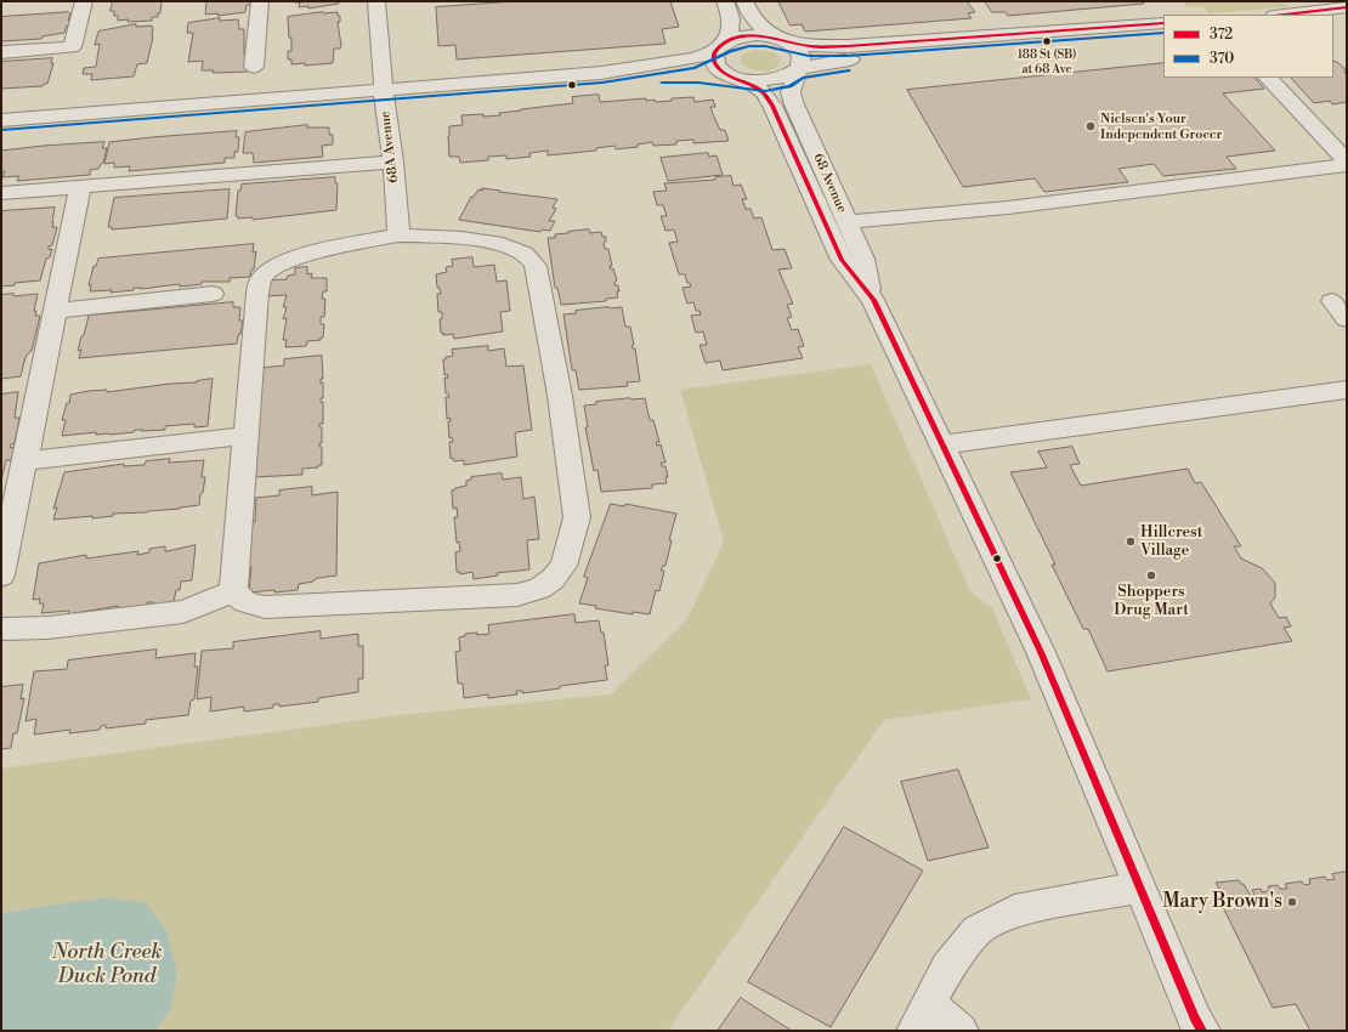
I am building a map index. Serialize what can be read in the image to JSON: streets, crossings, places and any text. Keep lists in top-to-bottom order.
{
  "streets": {
    "street": ["68A Avenue", "68 Avenue"]
  },
  "water": ["North Creek Duck Pond"],
  "places": [
    "188 St (SB) at 68 Ave",
    "Nielsen's Your Independent Grocer",
    "Hillcrest Village",
    "Shoppers Drug Mart",
    "Mary Brown's"
  ],
  "lines": ["transit line 372", "transit line 370"],
  "legend": ["372", "370"]
}
